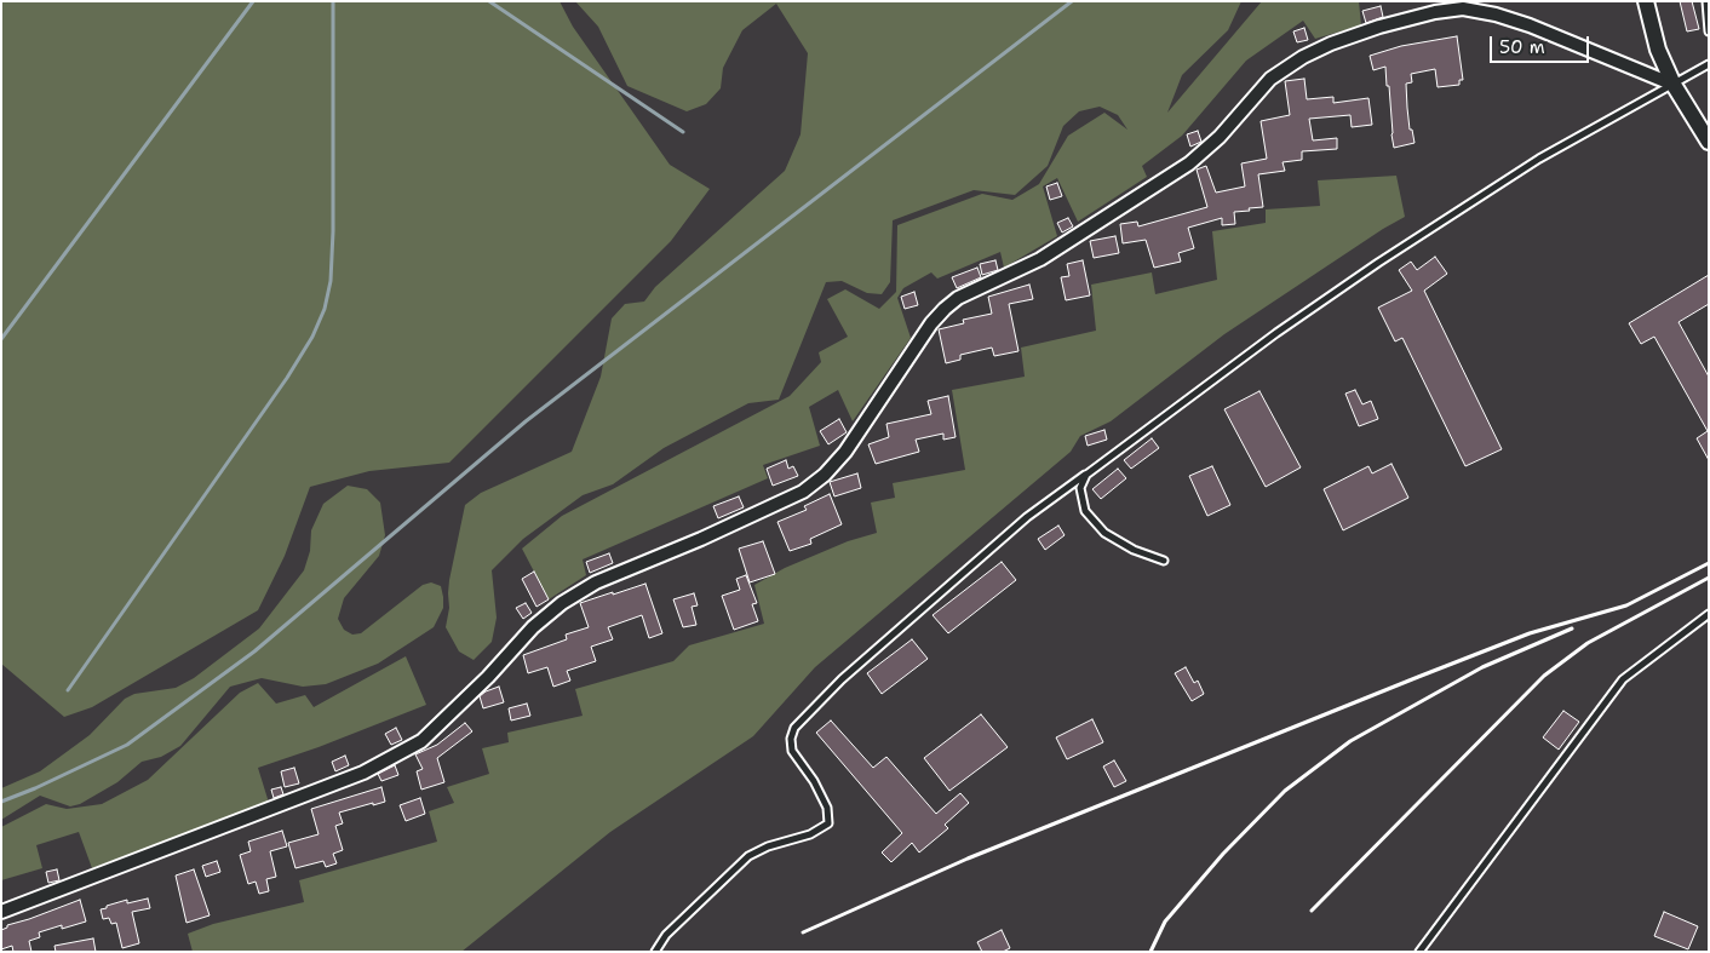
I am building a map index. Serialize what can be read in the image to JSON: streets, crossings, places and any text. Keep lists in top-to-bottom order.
{
  "scale_bar": "50 m"
}
